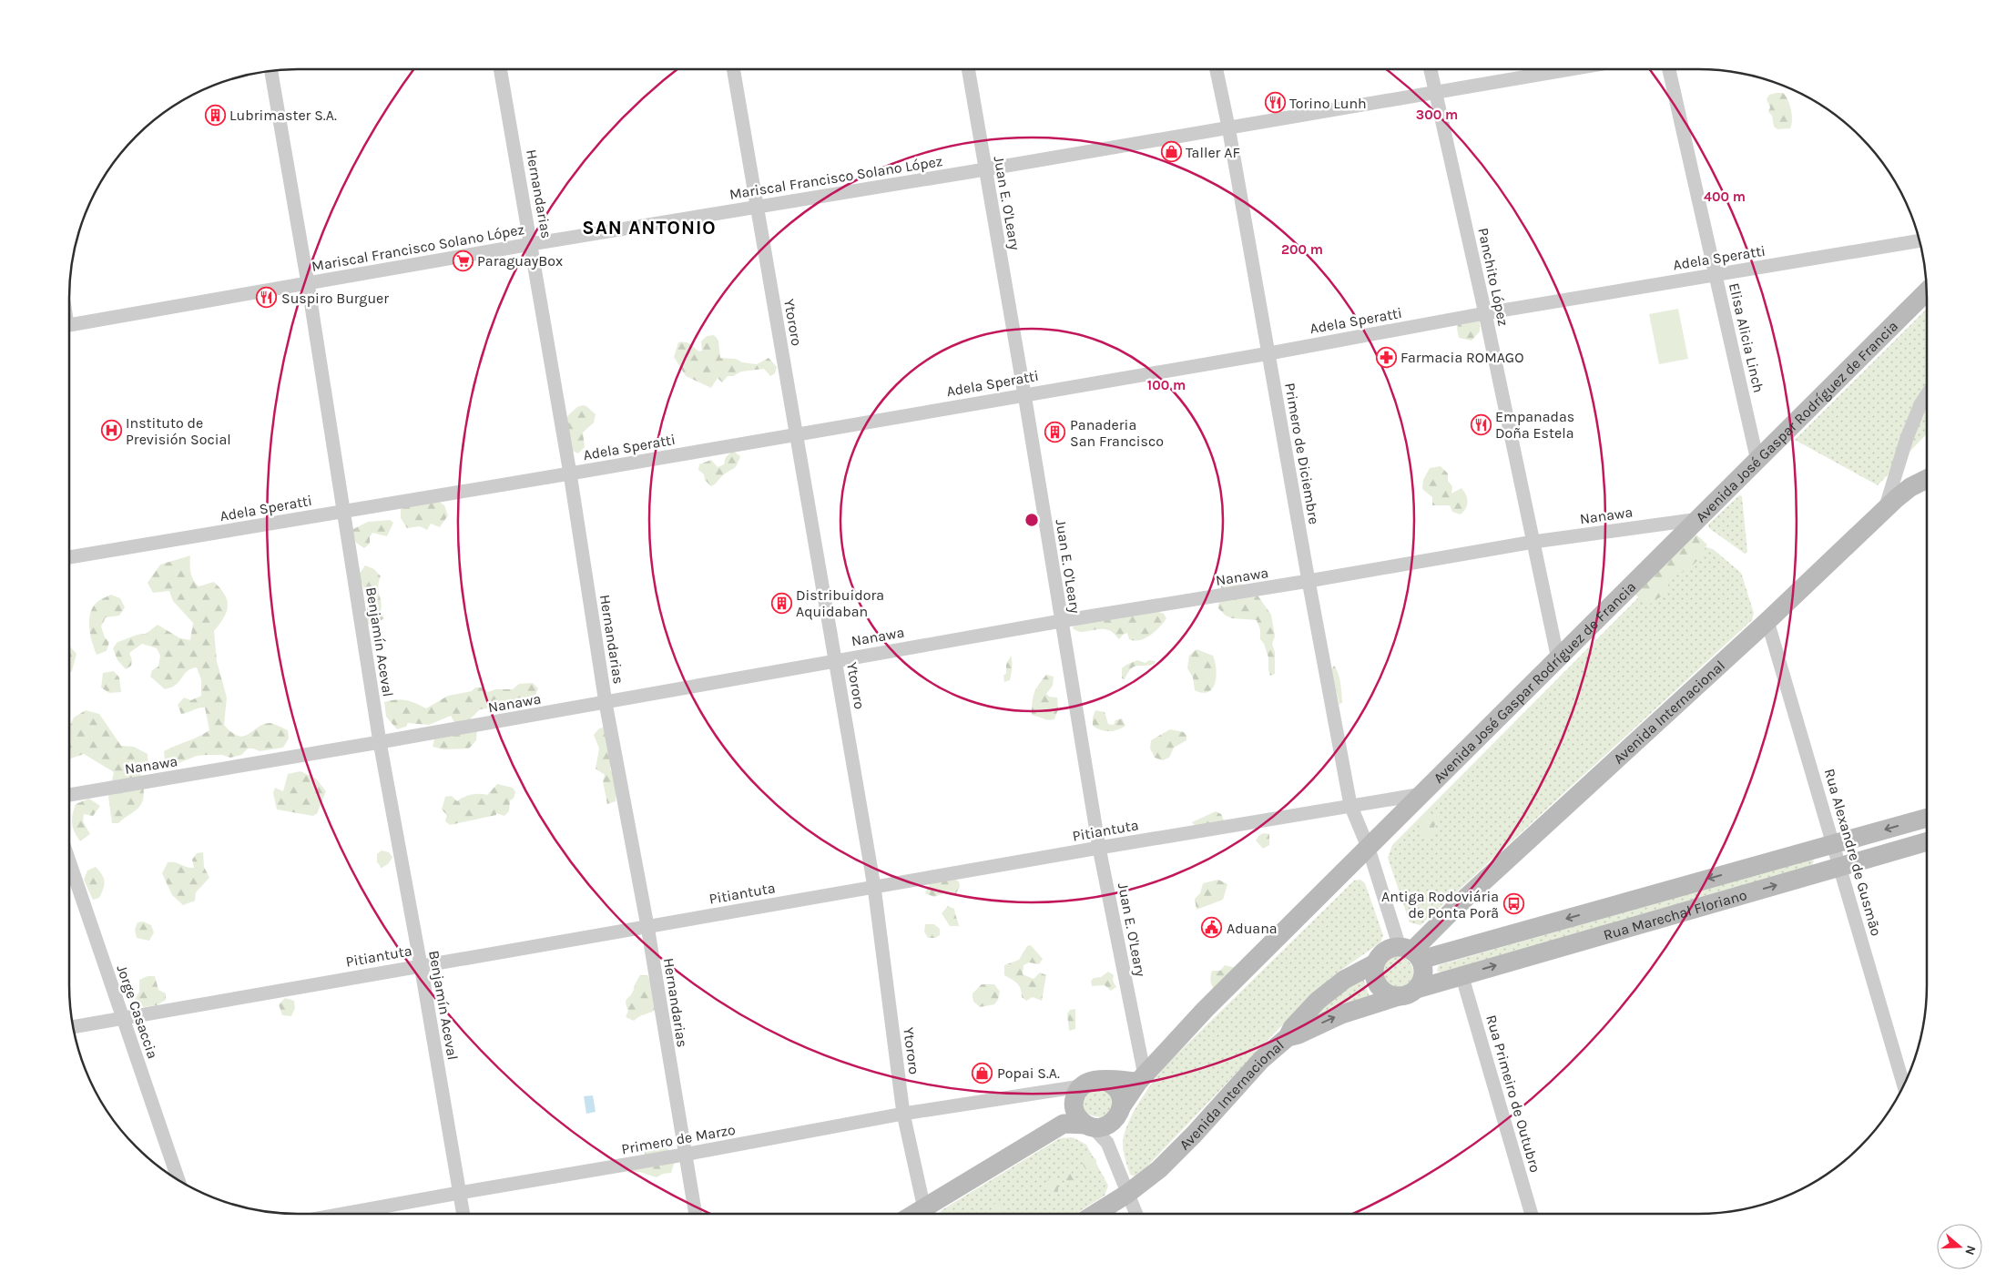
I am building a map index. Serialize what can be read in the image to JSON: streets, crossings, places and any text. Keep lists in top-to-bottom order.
{
  "streets": {
    "main road": ["Avenida José Gaspar Rodríguez de Francia", "Avenida Internacional", "Rua Marechal Floriano"],
    "street": [
      "Mariscal Francisco Solano López",
      "Hernandarias",
      "Juan E. O'Leary",
      "Adela Speratti",
      "Panchito López",
      "Ytororo",
      "Elisa Alicia Linch",
      "Primero de Diciembre",
      "Nanawa",
      "Benjamín Aceval",
      "Pitiantuta",
      "Rua Alexandre de Gusmão",
      "Jorge Casaccia",
      "Rua Primeiro de Outubro",
      "Primero de Marzo"
    ]
  },
  "crossings": [
    ["Mariscal Francisco Solano López", "Hernandarias"],
    ["Mariscal Francisco Solano López", "Juan E. O'Leary"],
    ["Mariscal Francisco Solano López", "Panchito López"],
    ["Mariscal Francisco Solano López", "Ytororo"],
    ["Mariscal Francisco Solano López", "Primero de Diciembre"],
    ["Mariscal Francisco Solano López", "Benjamín Aceval"],
    ["Hernandarias", "Adela Speratti"],
    ["Hernandarias", "Nanawa"],
    ["Hernandarias", "Pitiantuta"],
    ["Hernandarias", "Primero de Marzo"],
    ["Juan E. O'Leary", "Adela Speratti"],
    ["Juan E. O'Leary", "Avenida José Gaspar Rodríguez de Francia"],
    ["Juan E. O'Leary", "Nanawa"],
    ["Juan E. O'Leary", "Pitiantuta"],
    ["Adela Speratti", "Panchito López"],
    ["Adela Speratti", "Ytororo"],
    ["Adela Speratti", "Elisa Alicia Linch"],
    ["Adela Speratti", "Primero de Diciembre"],
    ["Adela Speratti", "Benjamín Aceval"],
    ["Panchito López", "Avenida José Gaspar Rodríguez de Francia"],
    ["Panchito López", "Nanawa"],
    ["Ytororo", "Nanawa"],
    ["Ytororo", "Pitiantuta"],
    ["Ytororo", "Primero de Marzo"],
    ["Elisa Alicia Linch", "Avenida José Gaspar Rodríguez de Francia"],
    ["Avenida José Gaspar Rodríguez de Francia", "Primero de Diciembre"],
    ["Avenida José Gaspar Rodríguez de Francia", "Nanawa"],
    ["Avenida José Gaspar Rodríguez de Francia", "Pitiantuta"],
    ["Avenida José Gaspar Rodríguez de Francia", "Primero de Marzo"],
    ["Primero de Diciembre", "Nanawa"],
    ["Primero de Diciembre", "Avenida Internacional"],
    ["Primero de Diciembre", "Pitiantuta"],
    ["Primero de Diciembre", "Rua Marechal Floriano"],
    ["Nanawa", "Benjamín Aceval"],
    ["Benjamín Aceval", "Pitiantuta"],
    ["Benjamín Aceval", "Primero de Marzo"],
    ["Avenida Internacional", "Rua Alexandre de Gusmão"],
    ["Avenida Internacional", "Rua Marechal Floriano"],
    ["Pitiantuta", "Jorge Casaccia"],
    ["Rua Alexandre de Gusmão", "Rua Marechal Floriano"],
    ["Rua Marechal Floriano", "Rua Primeiro de Outubro"]
  ],
  "districts": ["SAN ANTONIO"],
  "places": {
    "restaurant": ["Torino Lunh", "Suspiro Burguer", "Empanadas Doña Estela"],
    "building": ["Lubrimaster S.A.", "Panaderia San Francisco", "Distribuidora Aquidaban"],
    "shop": ["Taller AF", "Popai S.A."],
    "supermarket": ["ParaguayBox"],
    "pharmacy": ["Farmacia ROMAGO"],
    "hospital": ["Instituto de Previsión Social"],
    "bus stop": ["Antiga Rodoviária de Ponta Porã"],
    "public building": ["Aduana"]
  },
  "north": "right",
  "rings": [
    "300 m",
    "400 m",
    "200 m",
    "100 m"
  ]
}
